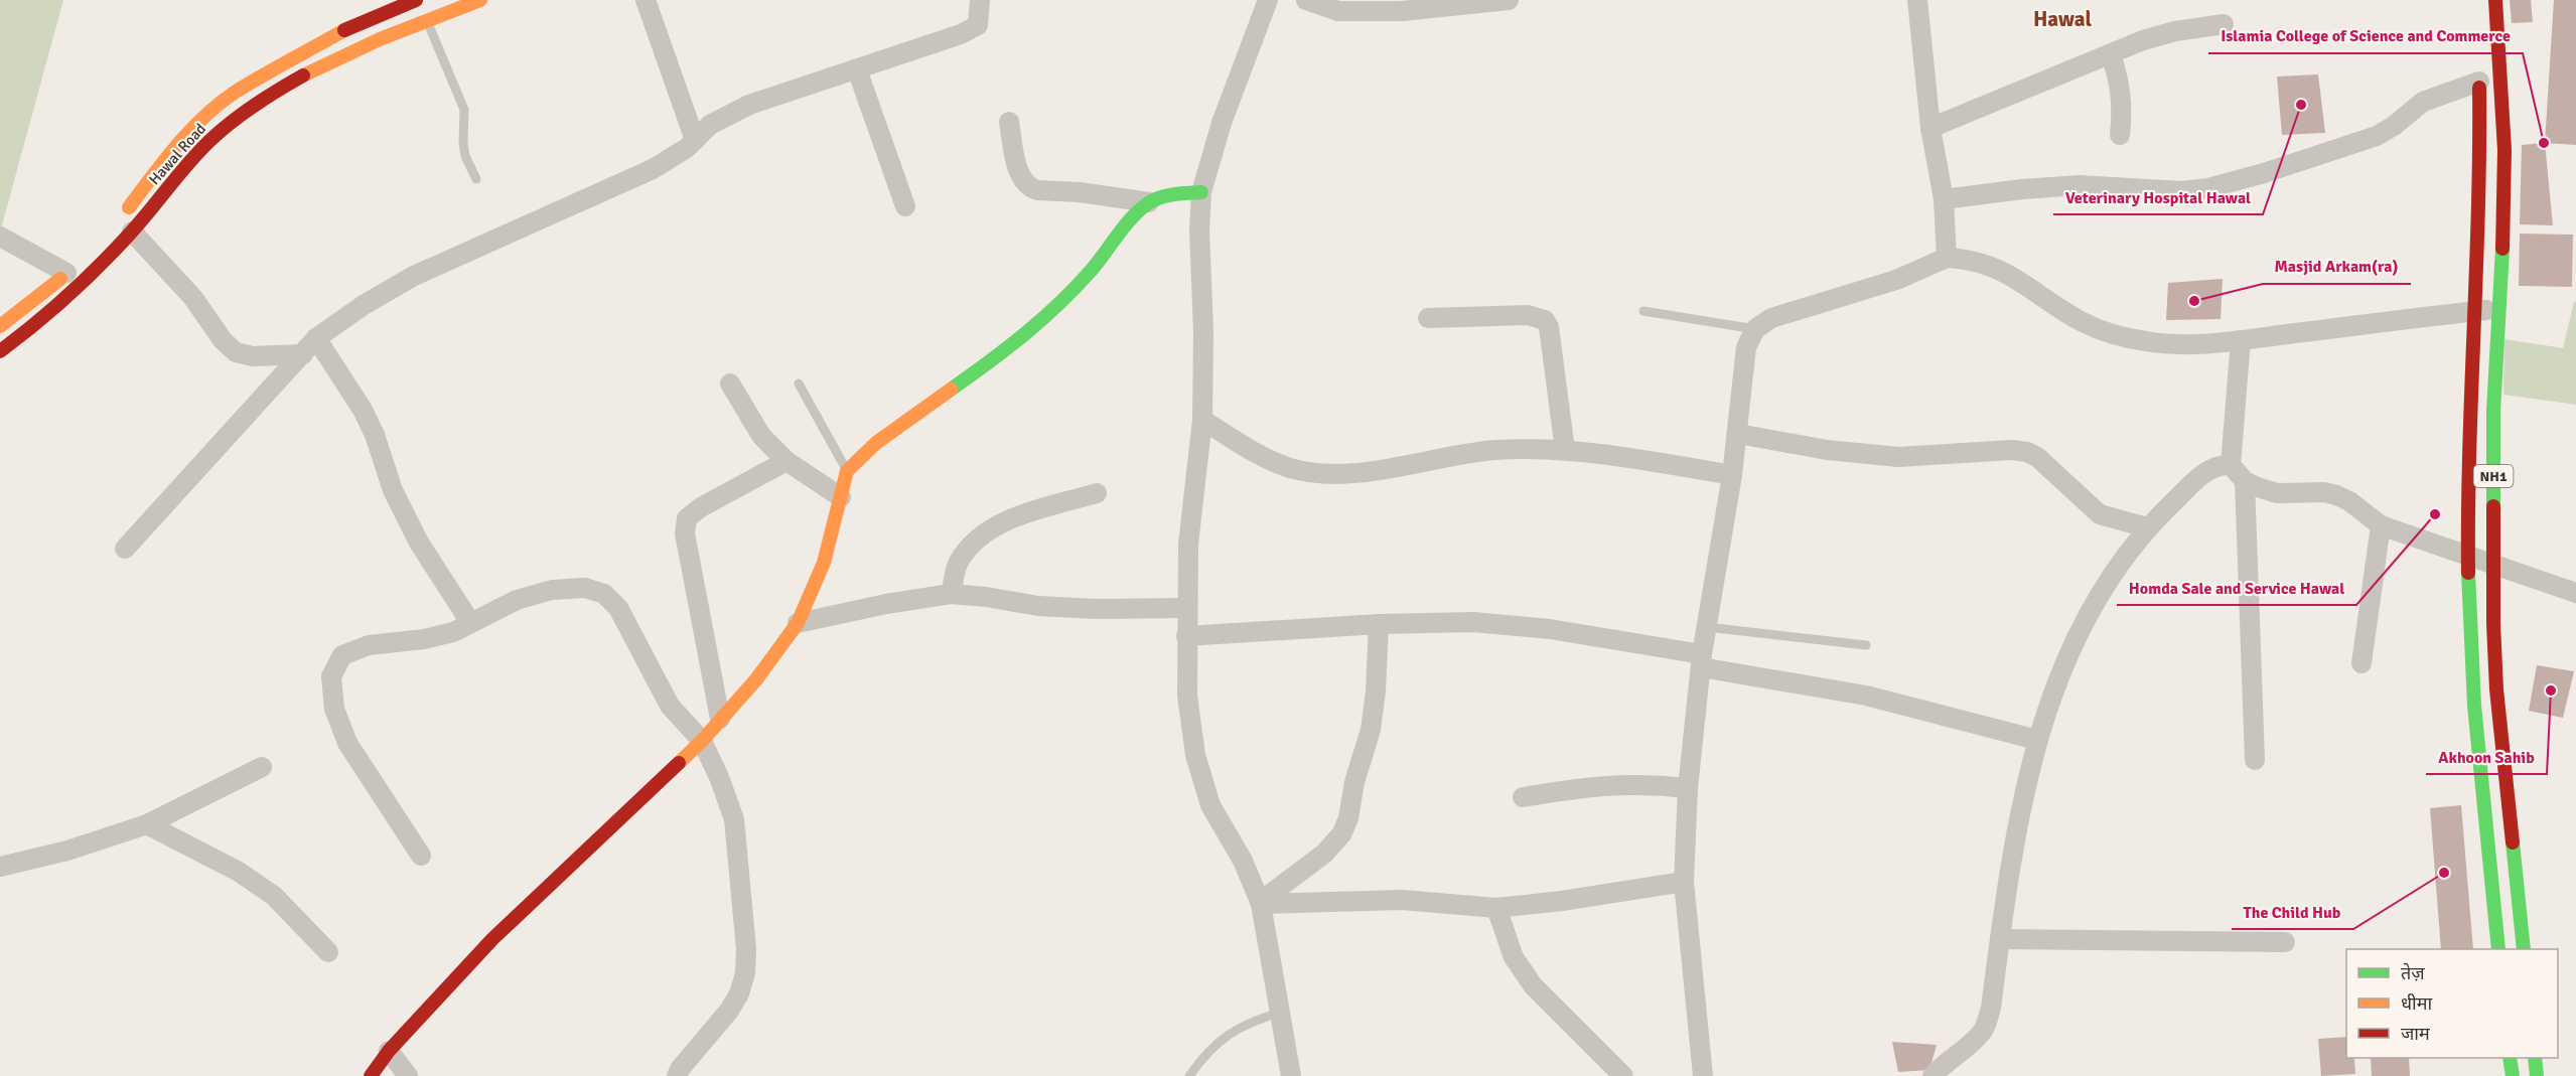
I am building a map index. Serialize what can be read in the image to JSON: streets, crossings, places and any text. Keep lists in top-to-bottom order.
{
  "streets": {
    "main road": ["Hawal Road", "NH1"]
  },
  "districts": ["Hawal"],
  "places": [
    "Veterinary Hospital Hawal",
    "Islamia College of Science and Commerce",
    "Masjid Arkam(ra)",
    "Homda Sale and Service Hawal",
    "Akhoon Sahib",
    "The Child Hub"
  ],
  "legend": ["तेज़", "धीमा", "जाम"]
}
